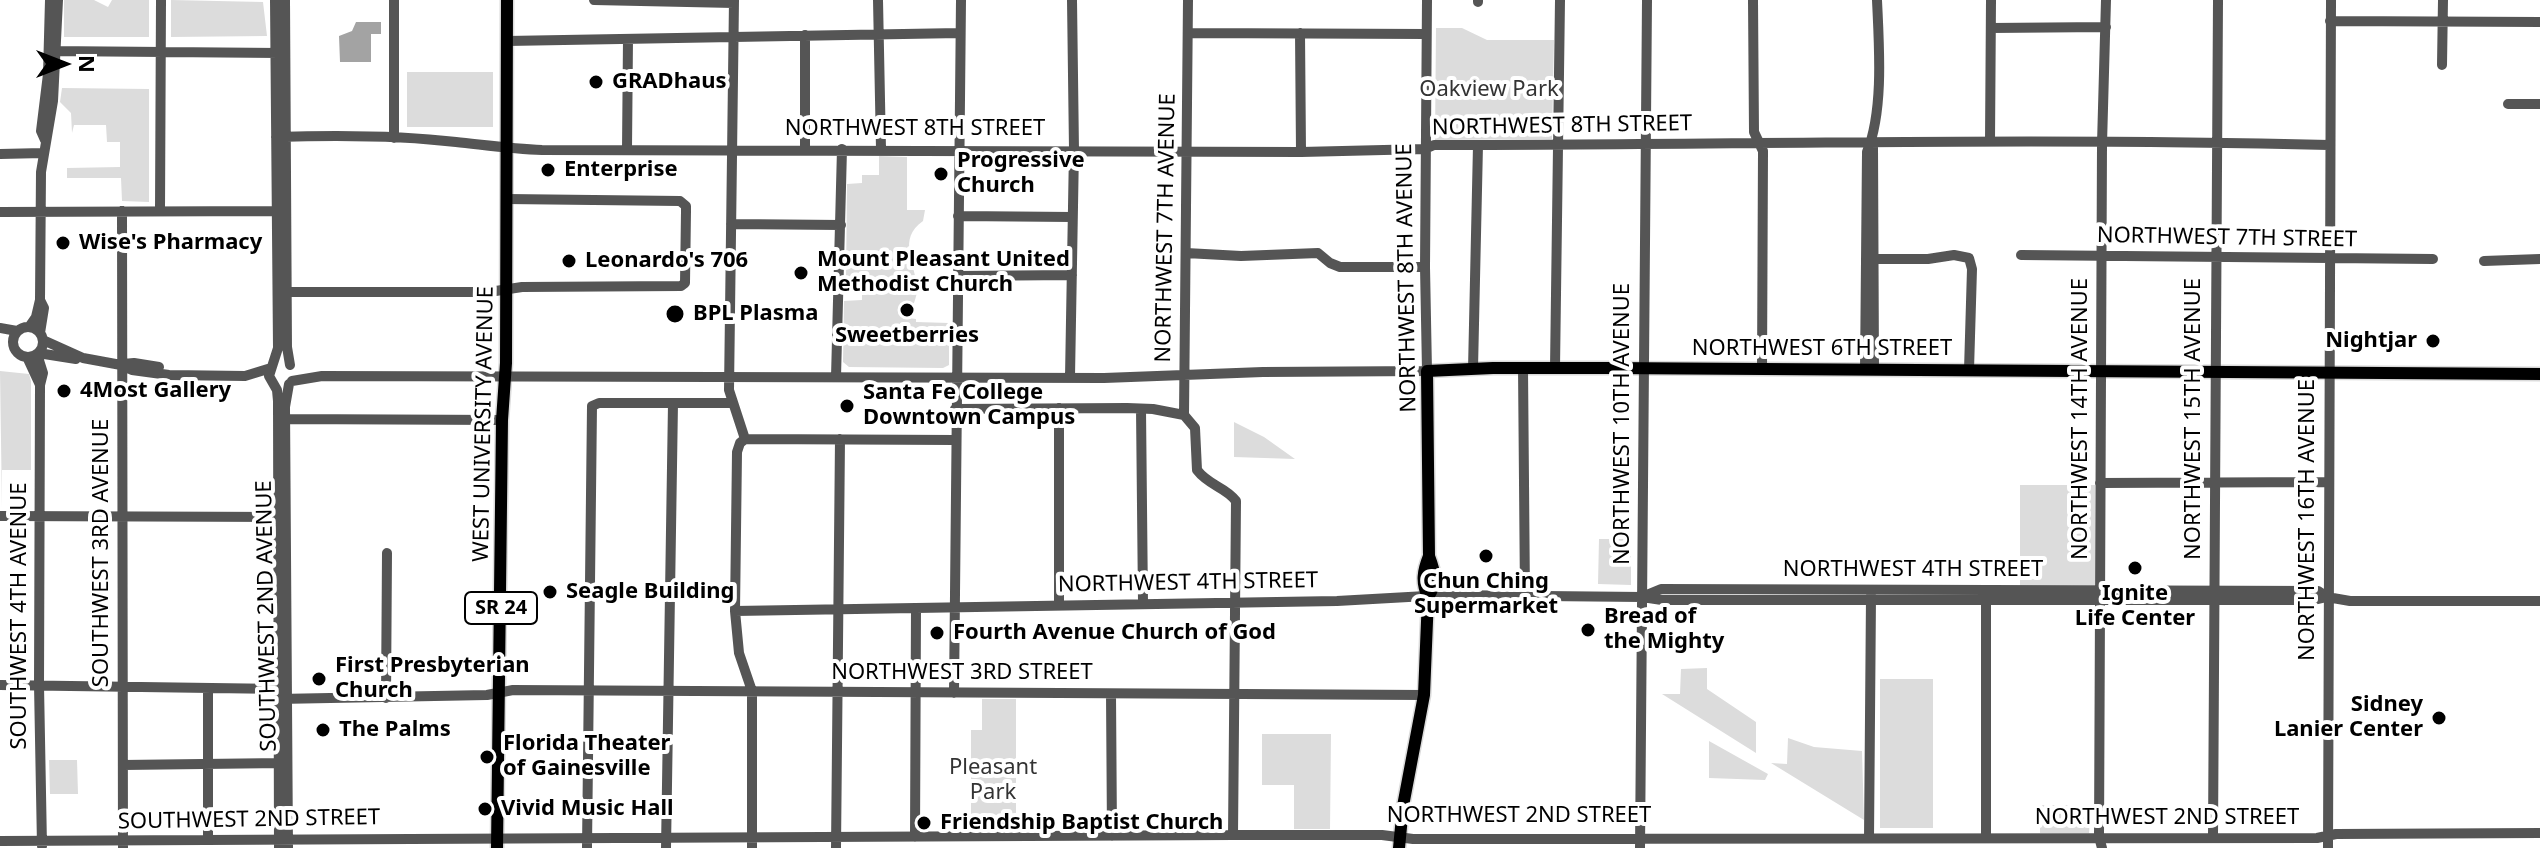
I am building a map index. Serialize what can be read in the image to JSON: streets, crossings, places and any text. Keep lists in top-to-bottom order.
{
  "streets": {
    "main road": [
      "NORTHWEST 8TH AVENUE",
      "NORTHWEST 6TH STREET",
      "WEST UNIVERSITY AVENUE",
      "SR 24"
    ],
    "street": [
      "NORTHWEST 8TH STREET",
      "NORTHWEST 7TH AVENUE",
      "NORTHWEST 7TH STREET",
      "NORTHWEST 14TH AVENUE",
      "NORTHWEST 15TH AVENUE",
      "NORTHWEST 10TH AVENUE",
      "NORTHWEST 16TH AVENUE",
      "SOUTHWEST 3RD AVENUE",
      "NORTHWEST 4TH STREET",
      "SOUTHWEST 4TH AVENUE",
      "SOUTHWEST 2ND AVENUE",
      "NORTHWEST 3RD STREET",
      "NORTHWEST 2ND STREET",
      "SOUTHWEST 2ND STREET"
    ]
  },
  "crossings": [
    ["NORTHWEST 8TH STREET", "NORTHWEST 7TH AVENUE"],
    ["NORTHWEST 8TH STREET", "NORTHWEST 8TH AVENUE"],
    ["NORTHWEST 8TH STREET", "NORTHWEST 14TH AVENUE"],
    ["NORTHWEST 8TH STREET", "NORTHWEST 15TH AVENUE"],
    ["NORTHWEST 8TH STREET", "WEST UNIVERSITY AVENUE"],
    ["NORTHWEST 8TH STREET", "NORTHWEST 10TH AVENUE"],
    ["NORTHWEST 8TH STREET", "NORTHWEST 16TH AVENUE"],
    ["NORTHWEST 7TH AVENUE", "NORTHWEST 6TH STREET"],
    ["NORTHWEST 7TH AVENUE", "NORTHWEST 4TH STREET"],
    ["NORTHWEST 7TH STREET", "NORTHWEST 14TH AVENUE"],
    ["NORTHWEST 7TH STREET", "NORTHWEST 15TH AVENUE"],
    ["NORTHWEST 7TH STREET", "NORTHWEST 16TH AVENUE"],
    ["NORTHWEST 8TH AVENUE", "NORTHWEST 6TH STREET"],
    ["NORTHWEST 8TH AVENUE", "NORTHWEST 4TH STREET"],
    ["NORTHWEST 8TH AVENUE", "NORTHWEST 3RD STREET"],
    ["NORTHWEST 8TH AVENUE", "NORTHWEST 2ND STREET"],
    ["NORTHWEST 6TH STREET", "NORTHWEST 14TH AVENUE"],
    ["NORTHWEST 6TH STREET", "NORTHWEST 15TH AVENUE"],
    ["NORTHWEST 6TH STREET", "WEST UNIVERSITY AVENUE"],
    ["NORTHWEST 6TH STREET", "NORTHWEST 10TH AVENUE"],
    ["NORTHWEST 6TH STREET", "NORTHWEST 16TH AVENUE"],
    ["NORTHWEST 14TH AVENUE", "NORTHWEST 4TH STREET"],
    ["NORTHWEST 14TH AVENUE", "NORTHWEST 2ND STREET"],
    ["NORTHWEST 15TH AVENUE", "NORTHWEST 4TH STREET"],
    ["NORTHWEST 15TH AVENUE", "NORTHWEST 2ND STREET"],
    ["WEST UNIVERSITY AVENUE", "NORTHWEST 3RD STREET"],
    ["WEST UNIVERSITY AVENUE", "NORTHWEST 2ND STREET"],
    ["WEST UNIVERSITY AVENUE", "SOUTHWEST 2ND STREET"],
    ["NORTHWEST 10TH AVENUE", "NORTHWEST 4TH STREET"],
    ["NORTHWEST 10TH AVENUE", "NORTHWEST 2ND STREET"],
    ["NORTHWEST 16TH AVENUE", "NORTHWEST 4TH STREET"],
    ["NORTHWEST 16TH AVENUE", "NORTHWEST 2ND STREET"],
    ["SOUTHWEST 3RD AVENUE", "NORTHWEST 3RD STREET"],
    ["SOUTHWEST 3RD AVENUE", "SOUTHWEST 2ND STREET"],
    ["SOUTHWEST 4TH AVENUE", "NORTHWEST 3RD STREET"],
    ["SOUTHWEST 4TH AVENUE", "SOUTHWEST 2ND STREET"],
    ["SOUTHWEST 2ND AVENUE", "NORTHWEST 3RD STREET"],
    ["SOUTHWEST 2ND AVENUE", "SOUTHWEST 2ND STREET"],
    ["NORTHWEST 2ND STREET", "SOUTHWEST 2ND STREET"]
  ],
  "parks": ["Oakview Park", "Pleasant Park"],
  "places": [
    "GRADhaus",
    "Enterprise",
    "Progressive Church",
    "Wise's Pharmacy",
    "Leonardo's 706",
    "Mount Pleasant United Methodist Church",
    "Sweetberries",
    "BPL Plasma",
    "Nightjar",
    "4Most Gallery",
    "Santa Fe College Downtown Campus",
    "Chun Ching Supermarket",
    "Ignite Life Center",
    "Seagle Building",
    "Bread of the Mighty",
    "Fourth Avenue Church of God",
    "First Presbyterian Church",
    "Sidney Lanier Center",
    "The Palms",
    "Florida Theater of Gainesville",
    "Vivid Music Hall",
    "Friendship Baptist Church"
  ],
  "north": "right"
}
